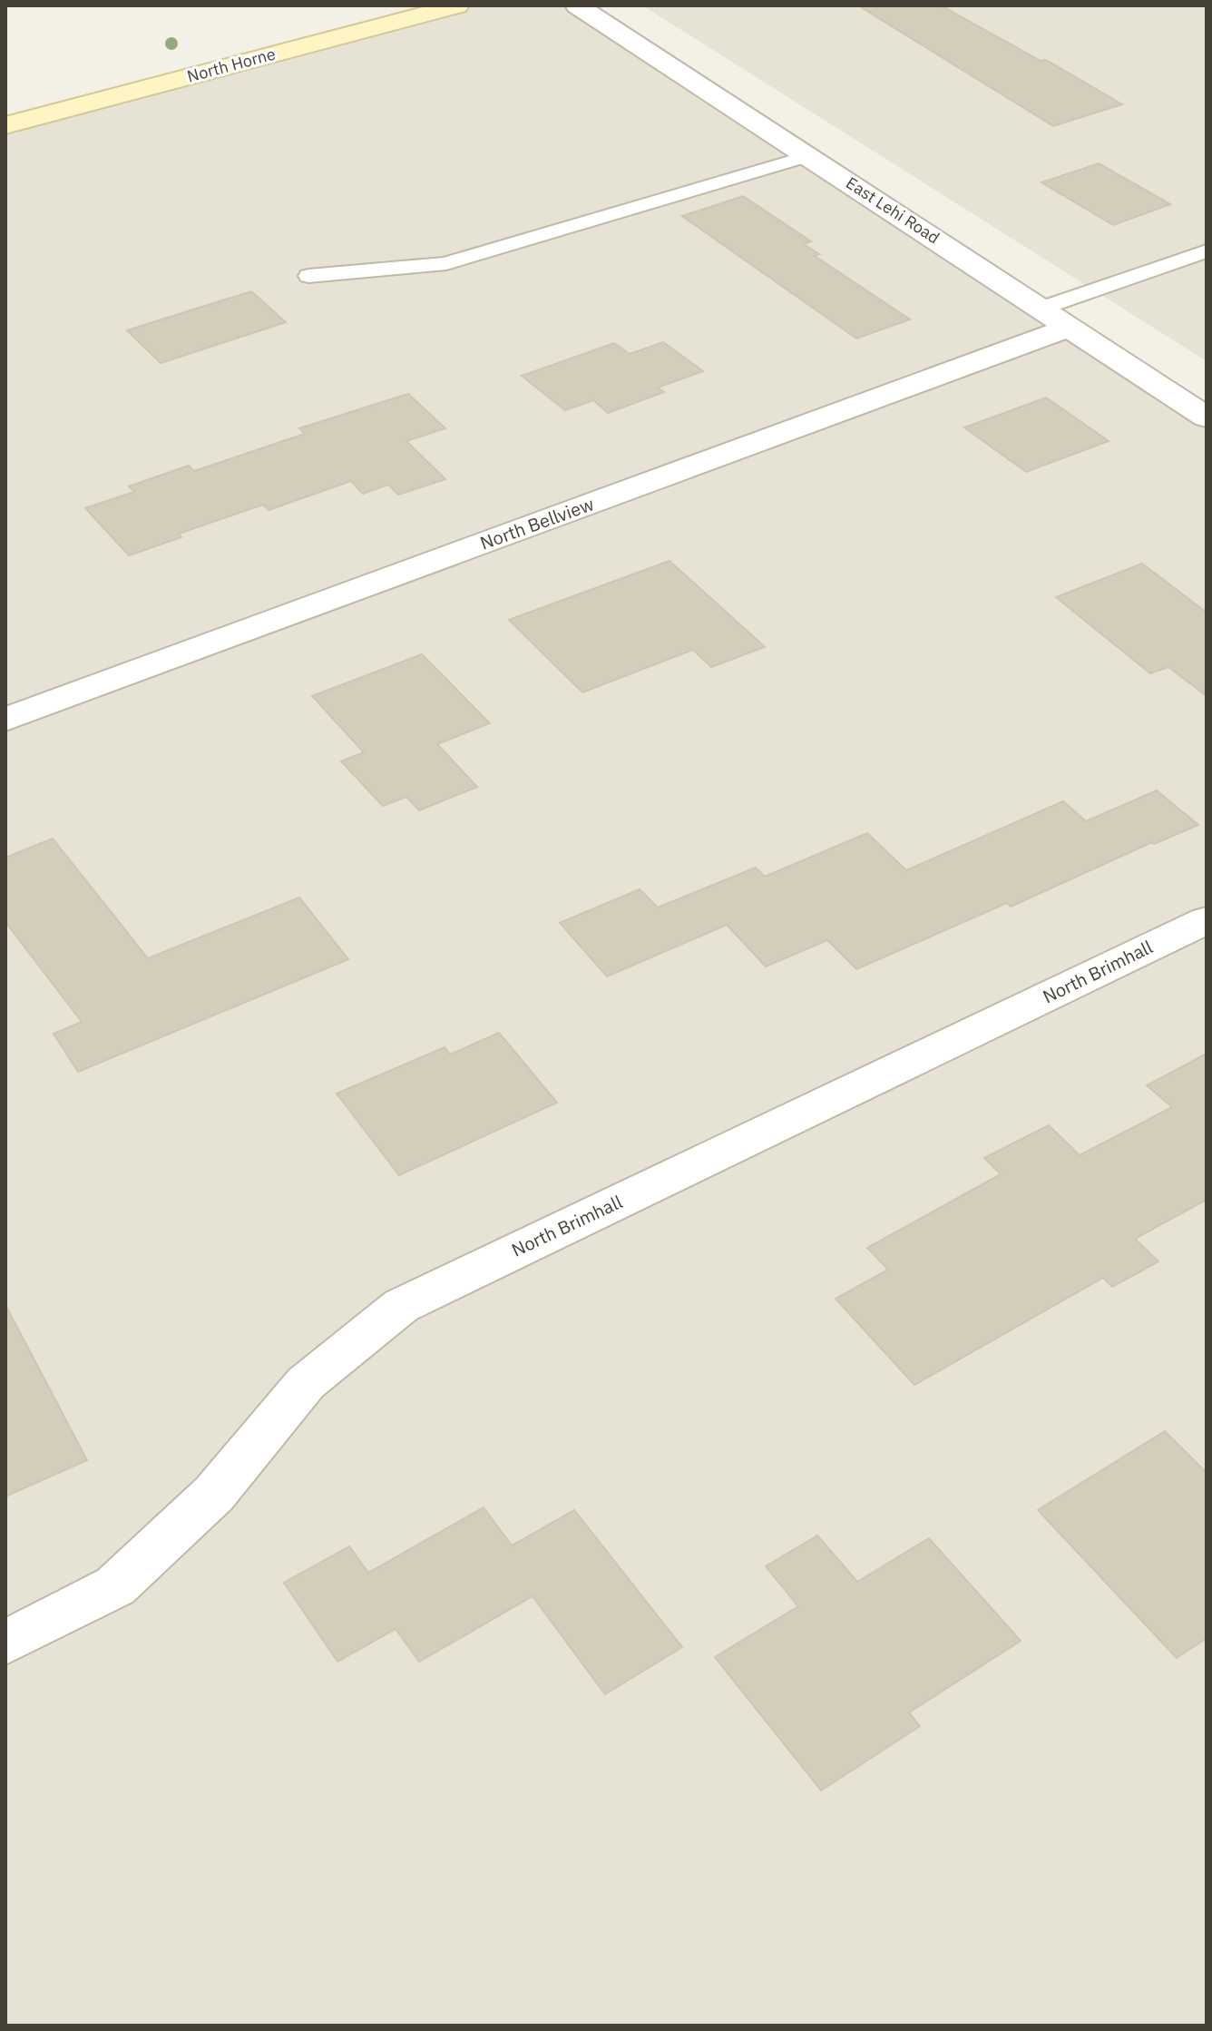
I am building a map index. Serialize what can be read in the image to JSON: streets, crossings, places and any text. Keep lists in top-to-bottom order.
{
  "streets": {
    "street": [
      "North Horne",
      "East Lehi Road",
      "North Bellview",
      "North Brimhall"
    ]
  },
  "crossings": [
    ["East Lehi Road", "North Bellview"]
  ]
}
